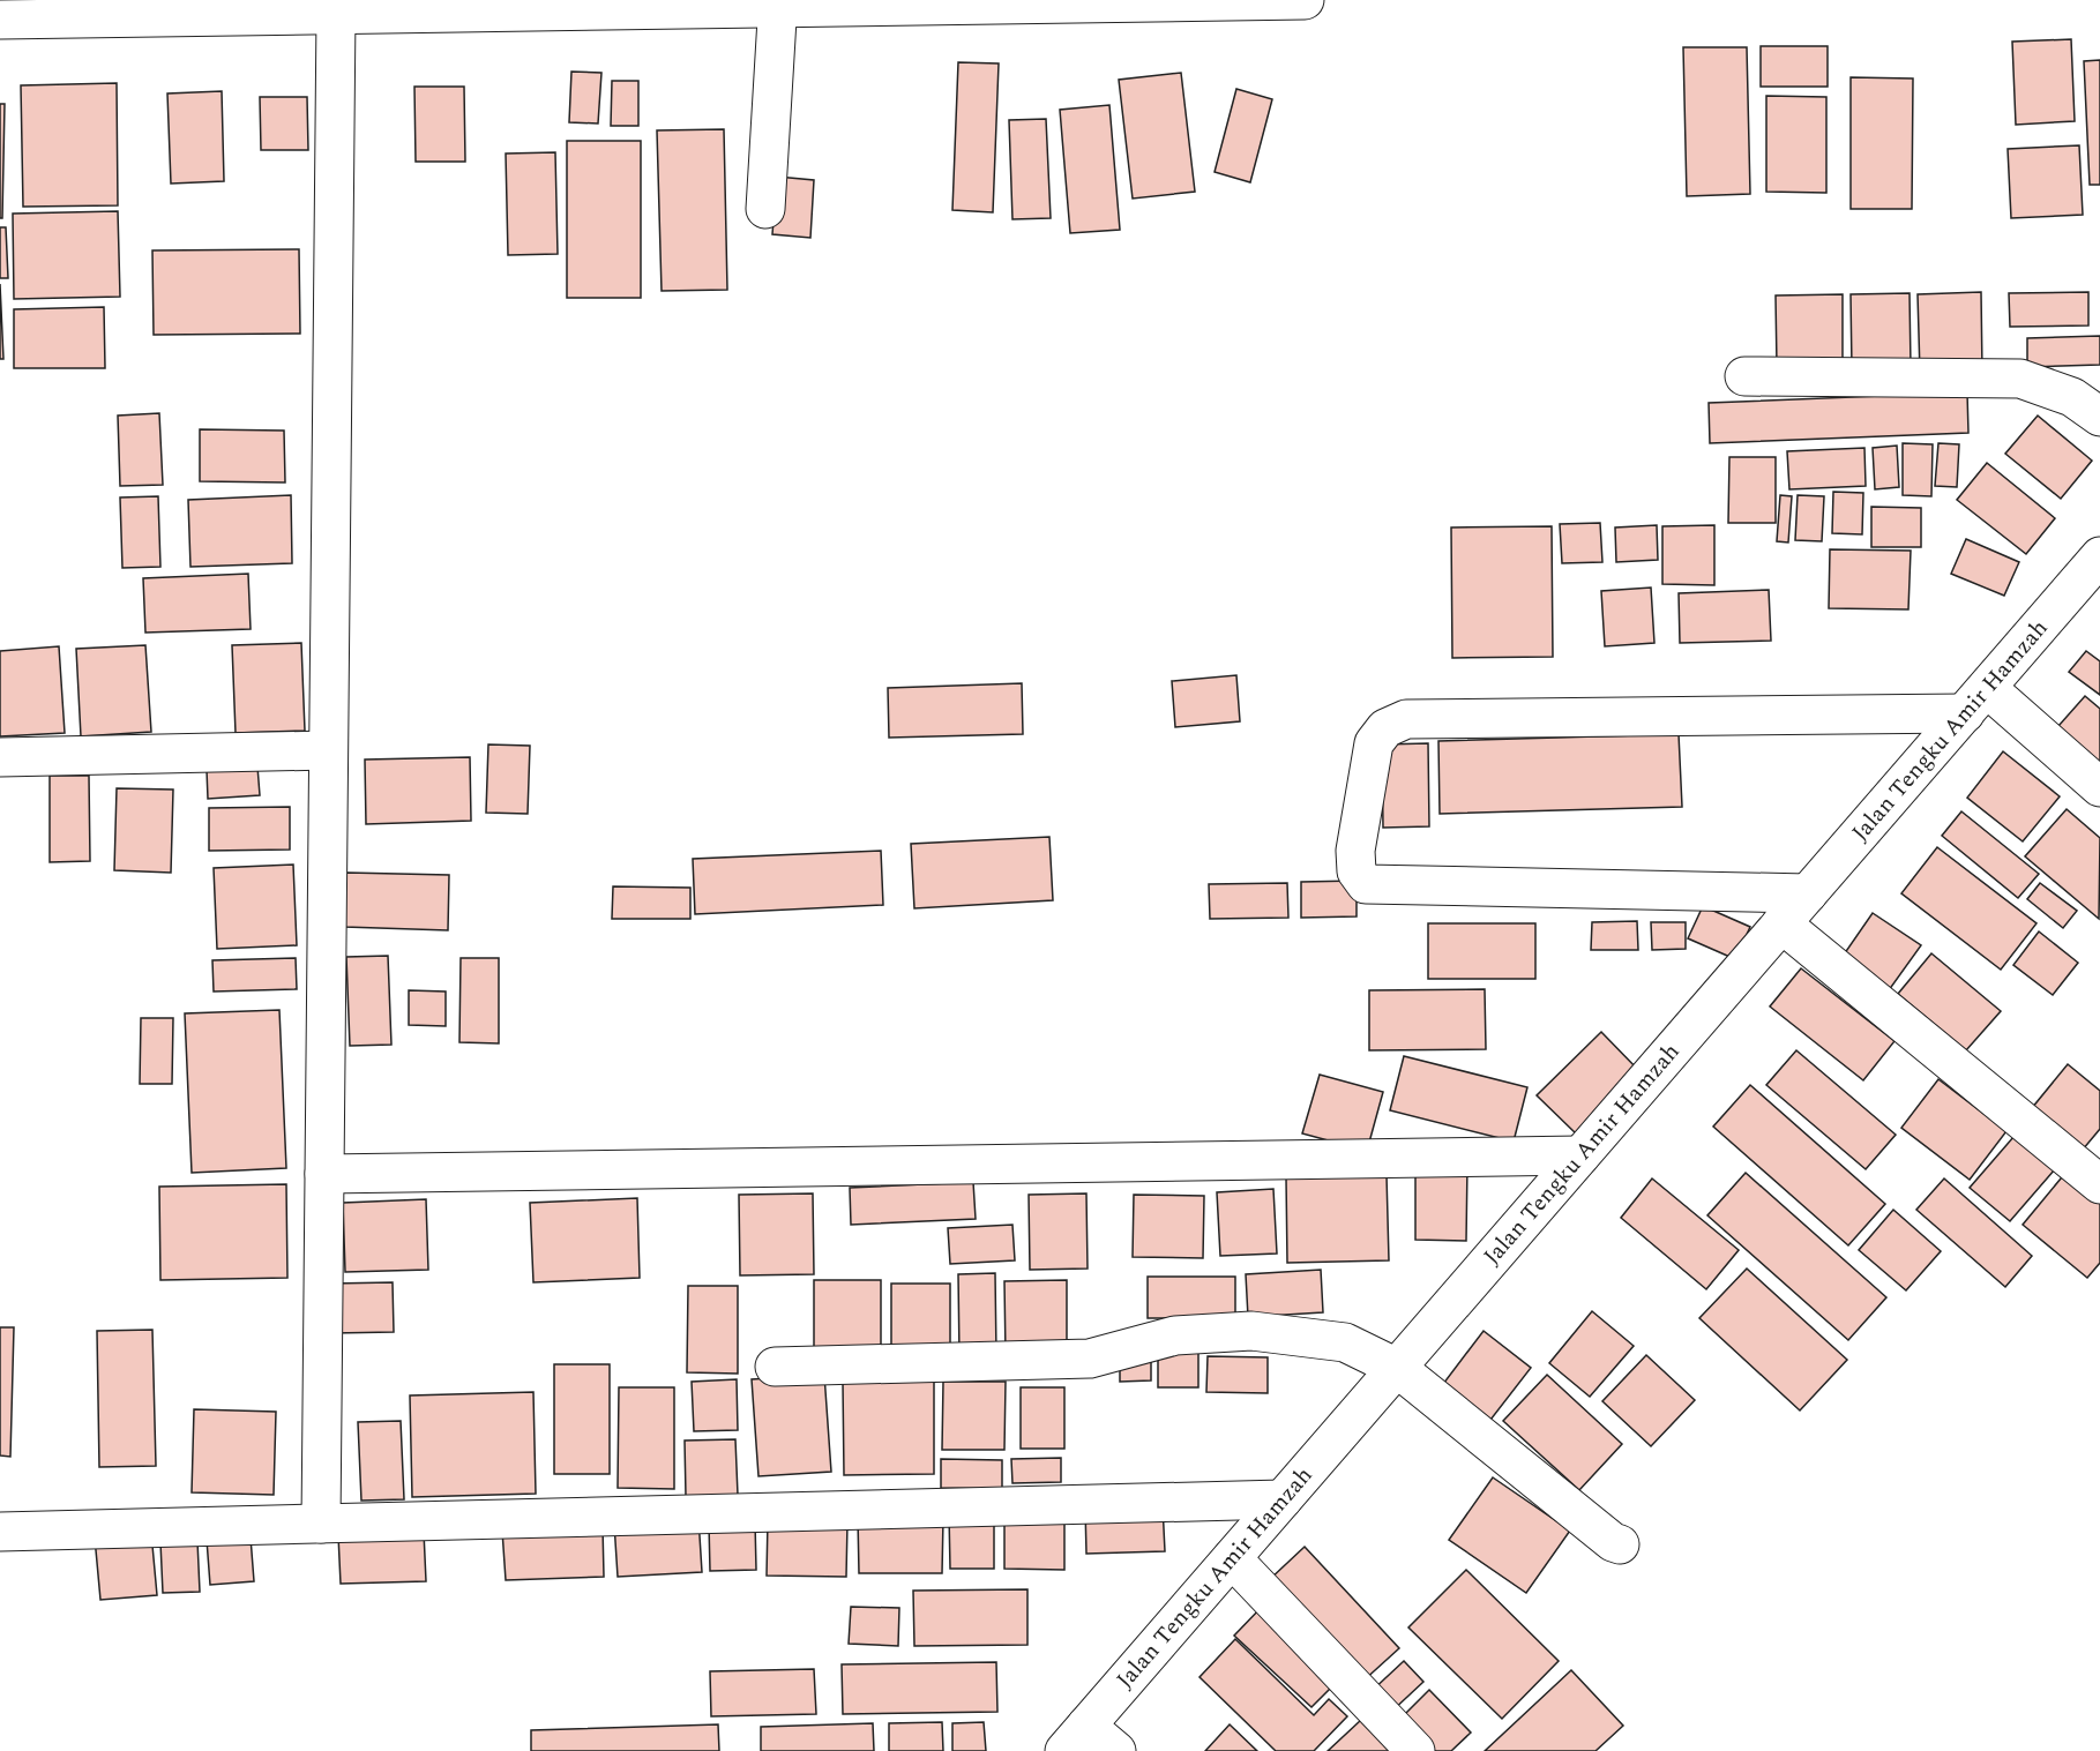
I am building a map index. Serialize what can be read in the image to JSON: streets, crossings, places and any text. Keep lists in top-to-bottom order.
{
  "streets": {
    "street": ["Jalan Tengku Amir Hamzah"]
  }
}
